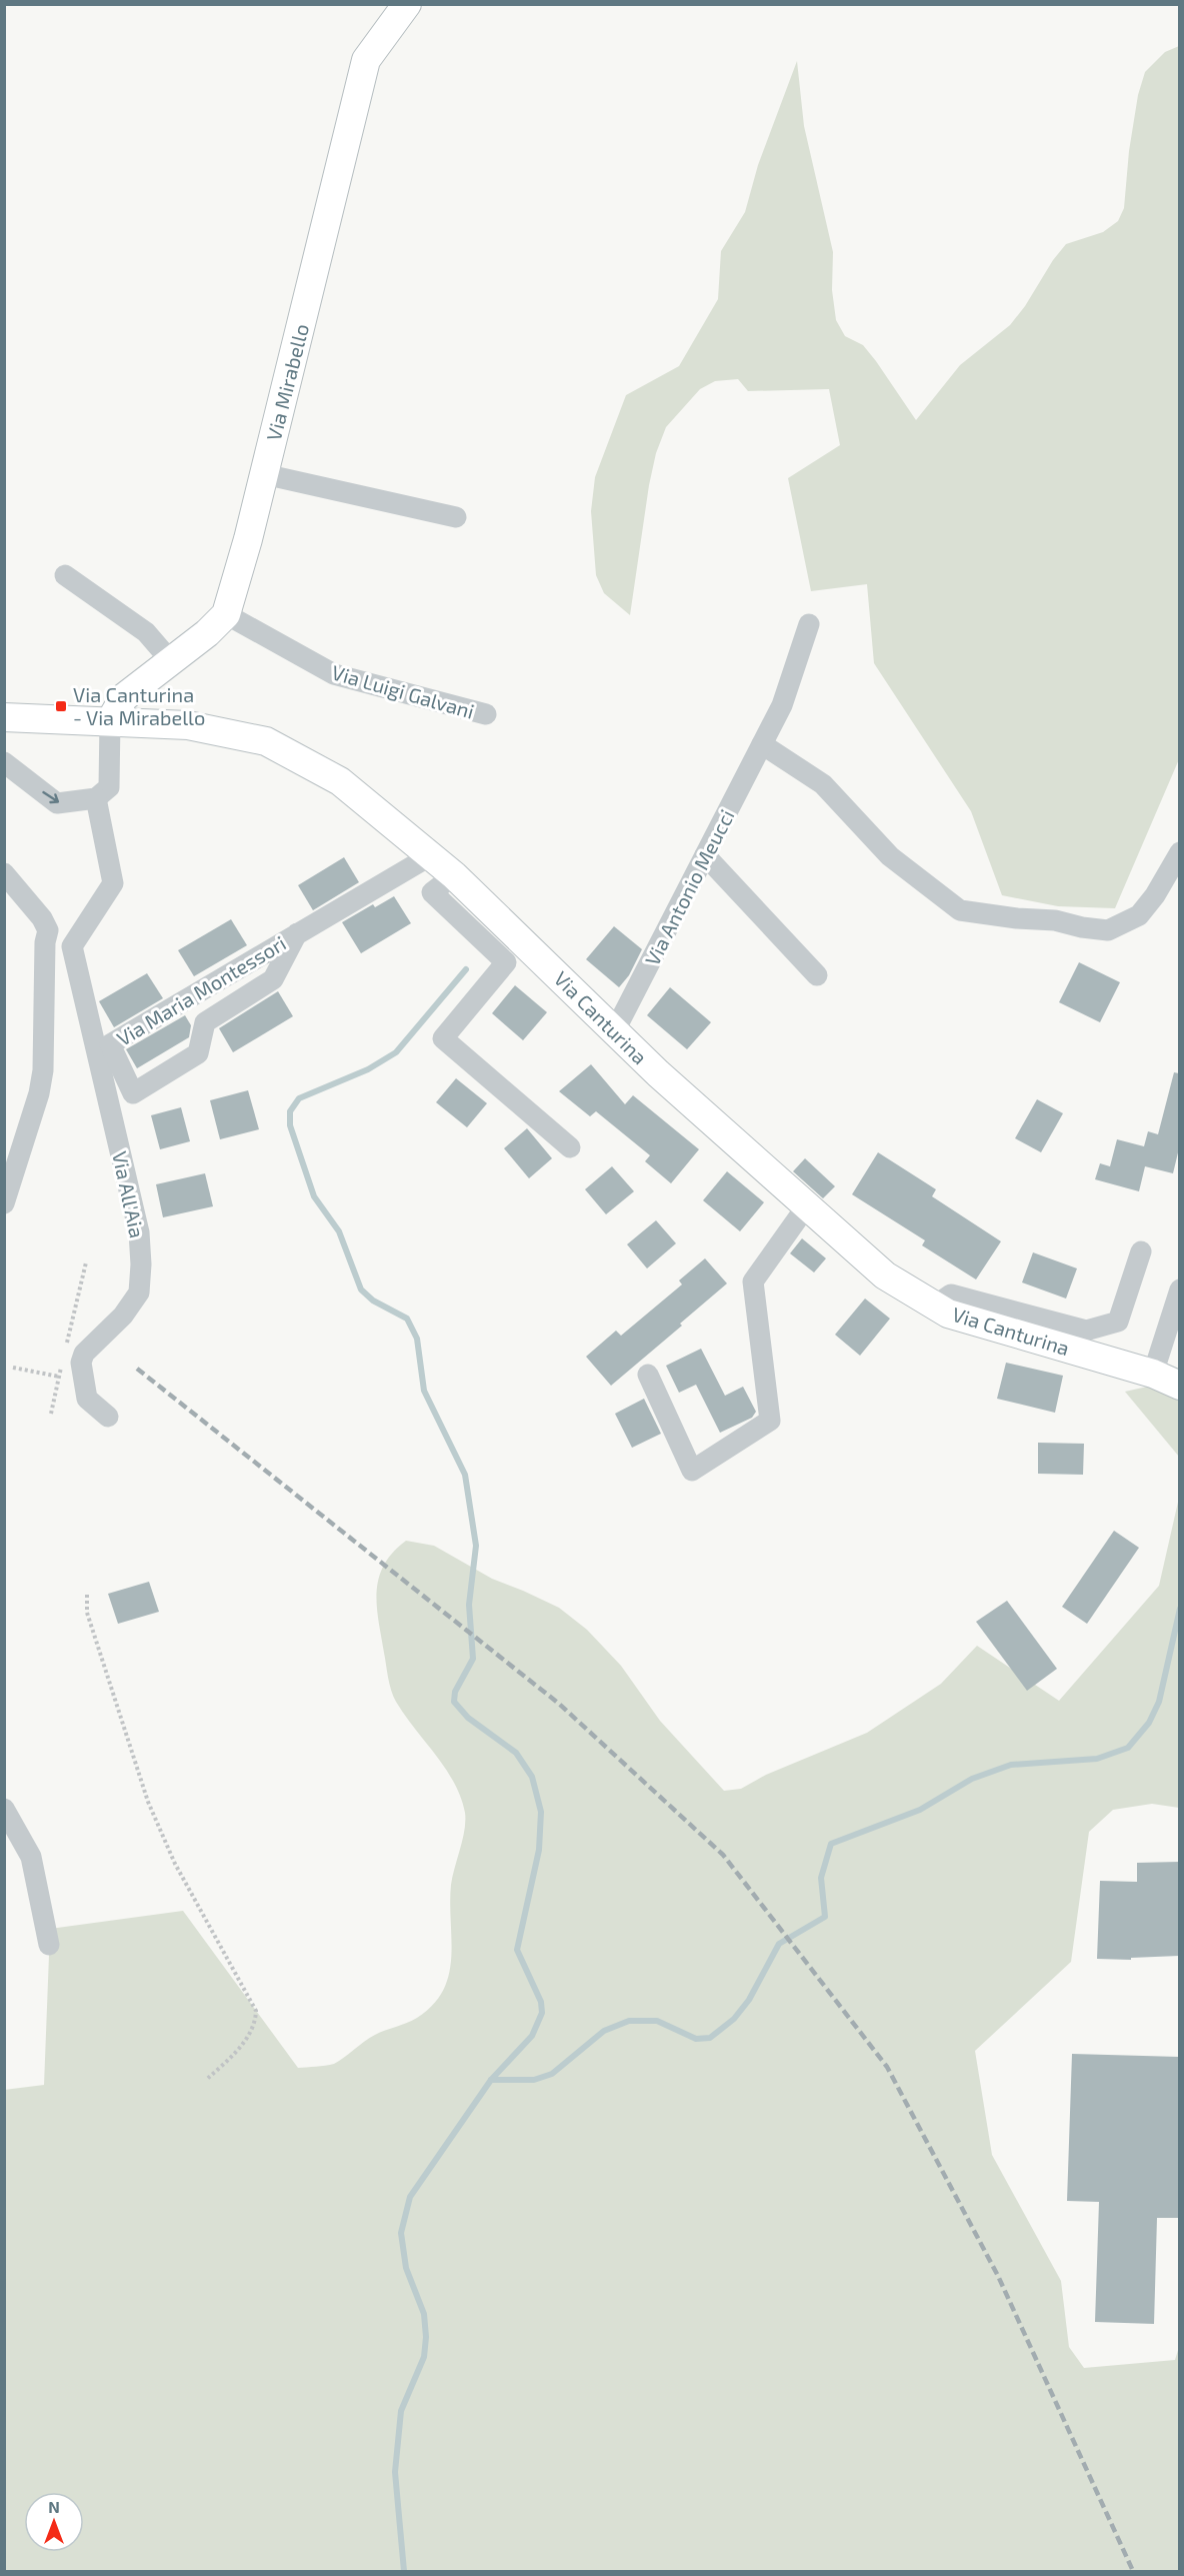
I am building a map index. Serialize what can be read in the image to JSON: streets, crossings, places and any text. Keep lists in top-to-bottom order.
{
  "streets": {
    "main road": ["Via Mirabello", "Via Canturina"],
    "street": [
      "Via Luigi Galvani",
      "Via Antonio Meucci",
      "Via Maria Montessori",
      "Via All'Aia"
    ]
  },
  "crossings": [
    ["Via Mirabello", "Via Luigi Galvani"],
    ["Via Antonio Meucci", "Via Canturina"],
    ["Via Maria Montessori", "Via Canturina"]
  ],
  "places": {
    "transit": ["Via Canturina - Via Mirabello"]
  },
  "north": "top"
}
